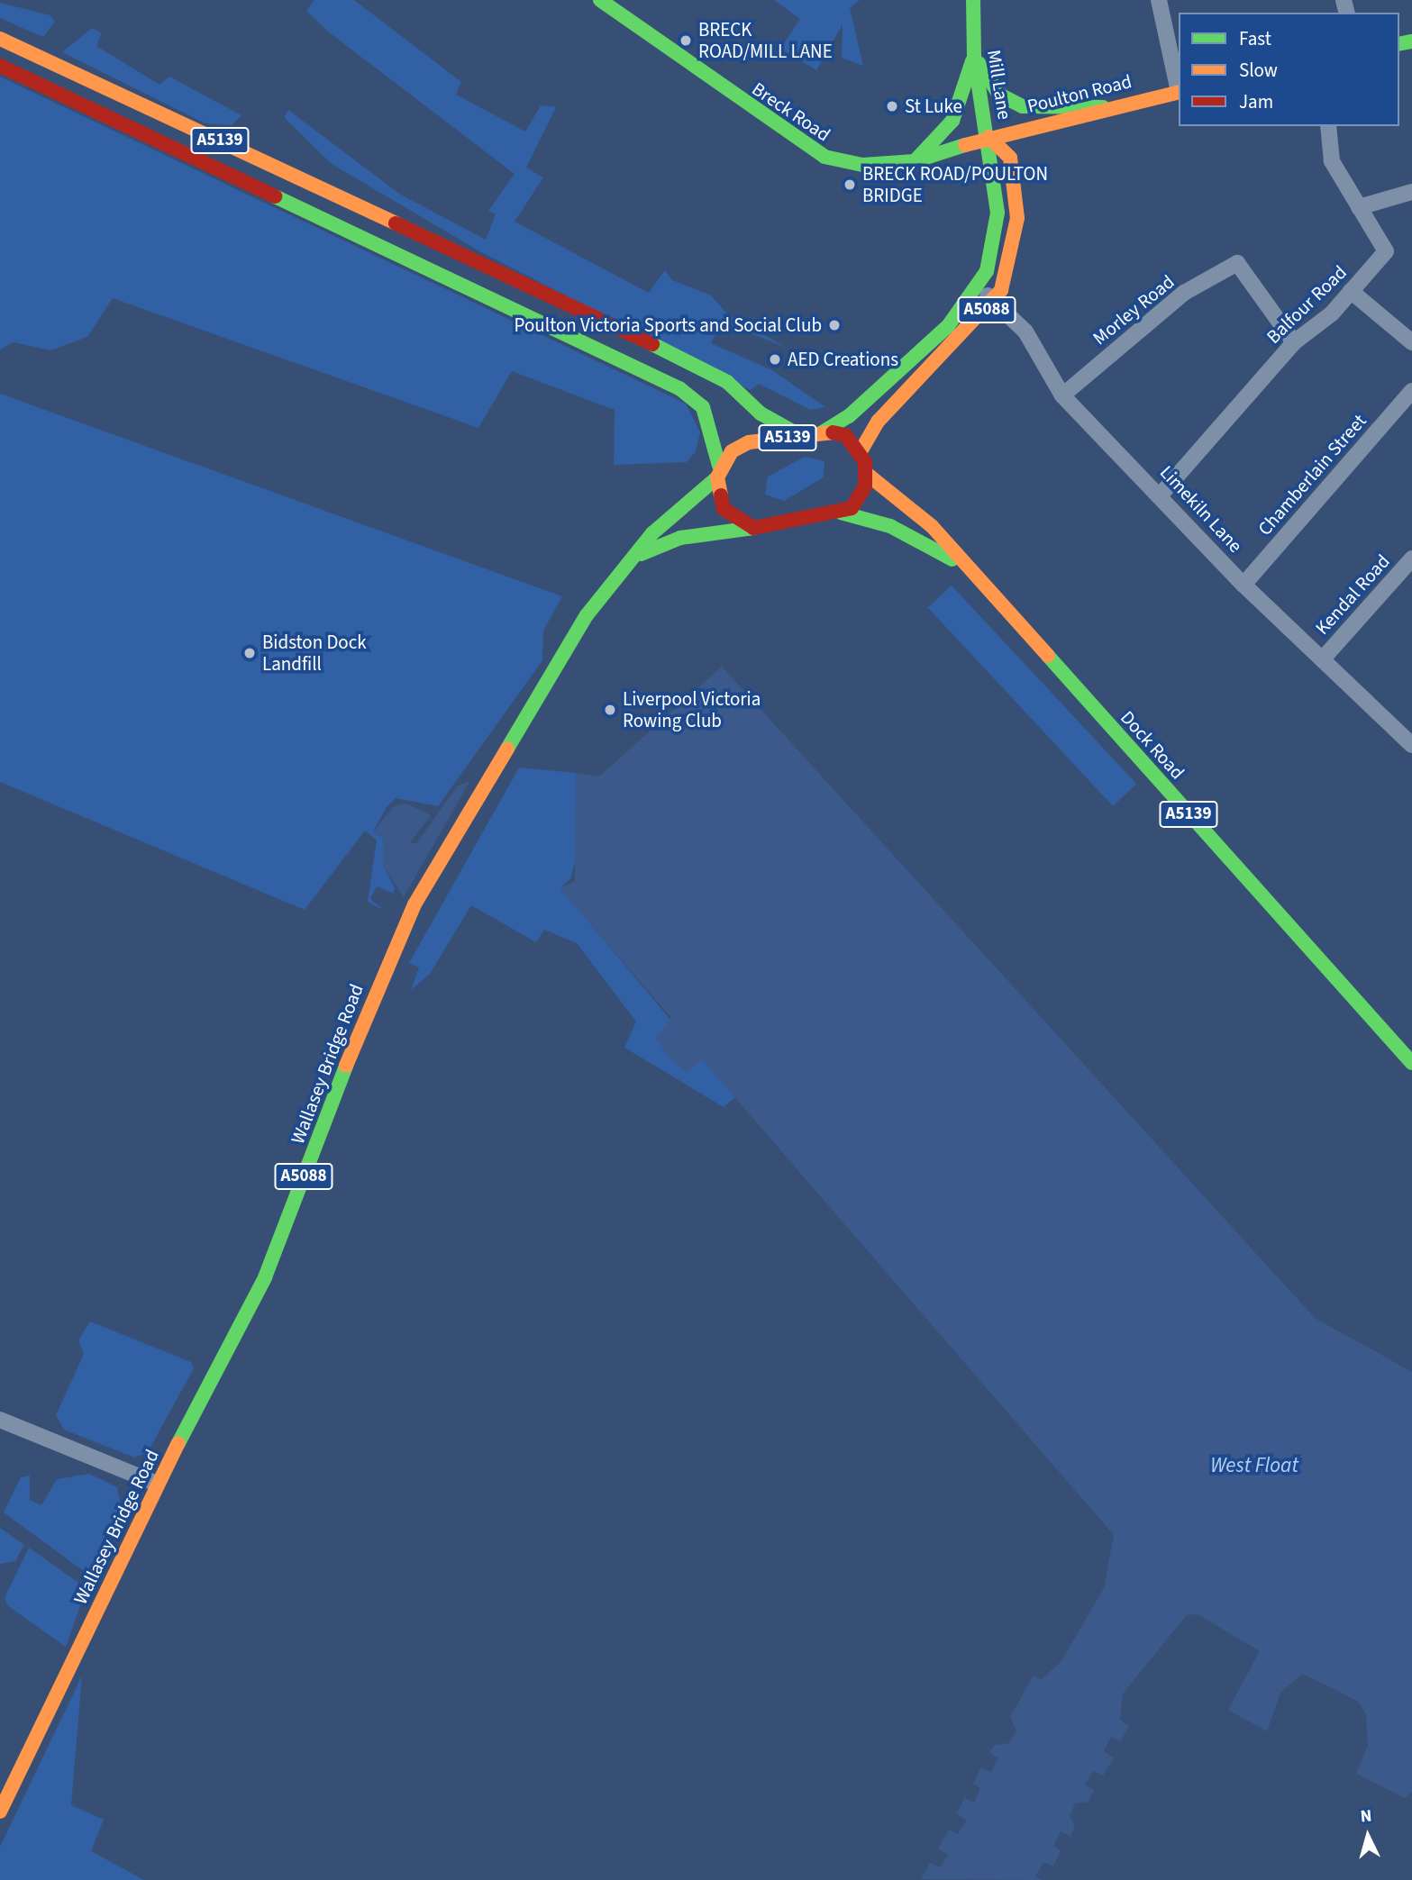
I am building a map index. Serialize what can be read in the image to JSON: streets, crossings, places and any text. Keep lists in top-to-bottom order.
{
  "streets": {
    "main road": [
      "Mill Lane",
      "Poulton Road",
      "Breck Road",
      "A5139",
      "A5088",
      "Dock Road",
      "Wallasey Bridge Road"
    ],
    "street": [
      "Balfour Road",
      "Morley Road",
      "Chamberlain Street",
      "Limekiln Lane",
      "Kendal Road"
    ]
  },
  "crossings": [
    ["Mill Lane", "Poulton Road"],
    ["Mill Lane", "Breck Road"],
    ["Mill Lane", "A5088"],
    ["Poulton Road", "Breck Road"],
    ["Poulton Road", "A5088"],
    ["Breck Road", "A5088"],
    ["A5139", "A5088"],
    ["A5139", "Dock Road"],
    ["Balfour Road", "Morley Road"],
    ["Balfour Road", "Limekiln Lane"],
    ["A5088", "Limekiln Lane"],
    ["A5088", "Dock Road"],
    ["A5088", "Wallasey Bridge Road"],
    ["Morley Road", "Limekiln Lane"],
    ["Chamberlain Street", "Limekiln Lane"],
    ["Limekiln Lane", "Kendal Road"]
  ],
  "water": ["West Float"],
  "places": [
    "BRECK ROAD/MILL LANE",
    "St Luke",
    "BRECK ROAD/POULTON BRIDGE",
    "Poulton Victoria Sports and Social Club",
    "AED Creations",
    "Bidston Dock Landfill",
    "Liverpool Victoria Rowing Club"
  ],
  "legend": ["Fast", "Slow", "Jam"],
  "north": "top"
}
